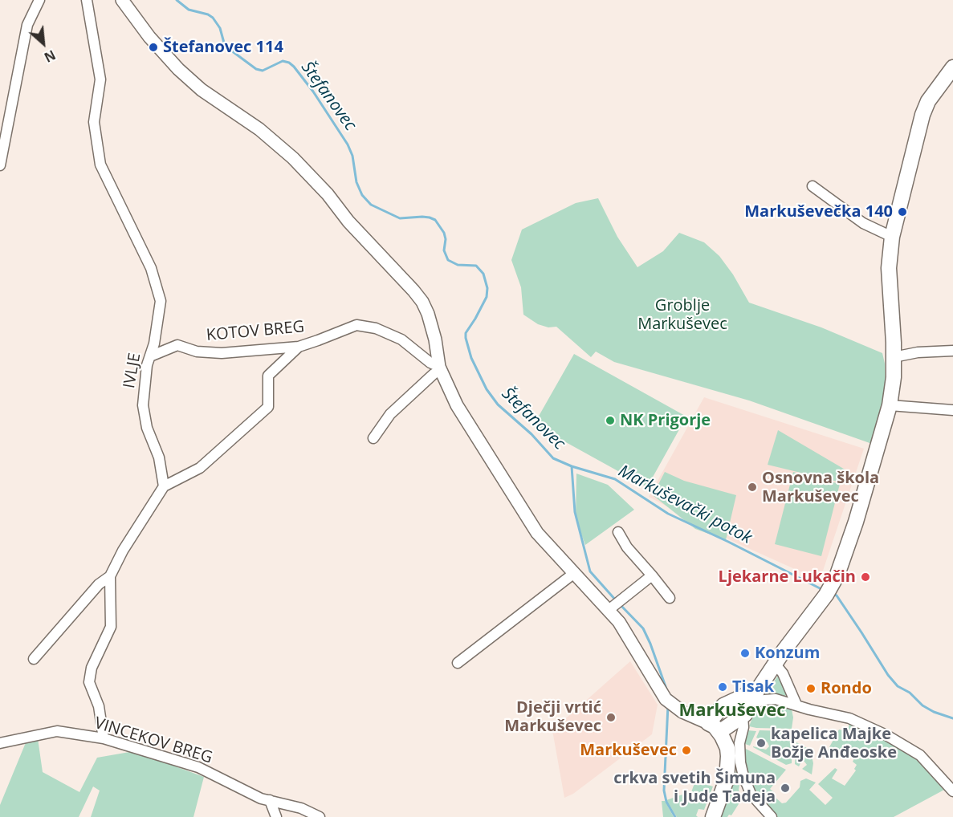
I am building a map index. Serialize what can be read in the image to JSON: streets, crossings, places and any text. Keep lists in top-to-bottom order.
{
  "streets": {
    "street": ["KOTOV BREG", "IVLJE", "VINCEKOV BREG"]
  },
  "crossings": [
    ["KOTOV BREG", "IVLJE"]
  ],
  "districts": ["Markuševec"],
  "water": ["Štefanovec", "Markuševački potok"],
  "parks": ["Groblje Markuševec"],
  "places": [
    "Štefanovec 114",
    "Markuševečka 140",
    "NK Prigorje",
    "Osnovna škola Markuševec",
    "Ljekarne Lukačin",
    "Konzum",
    "Tisak",
    "Rondo",
    "Dječji vrtić Markuševec",
    "kapelica Majke Božje Anđeoske",
    "Markuševec",
    "crkva svetih Šimuna i Jude Tadeja"
  ],
  "north": "bottom right"
}
